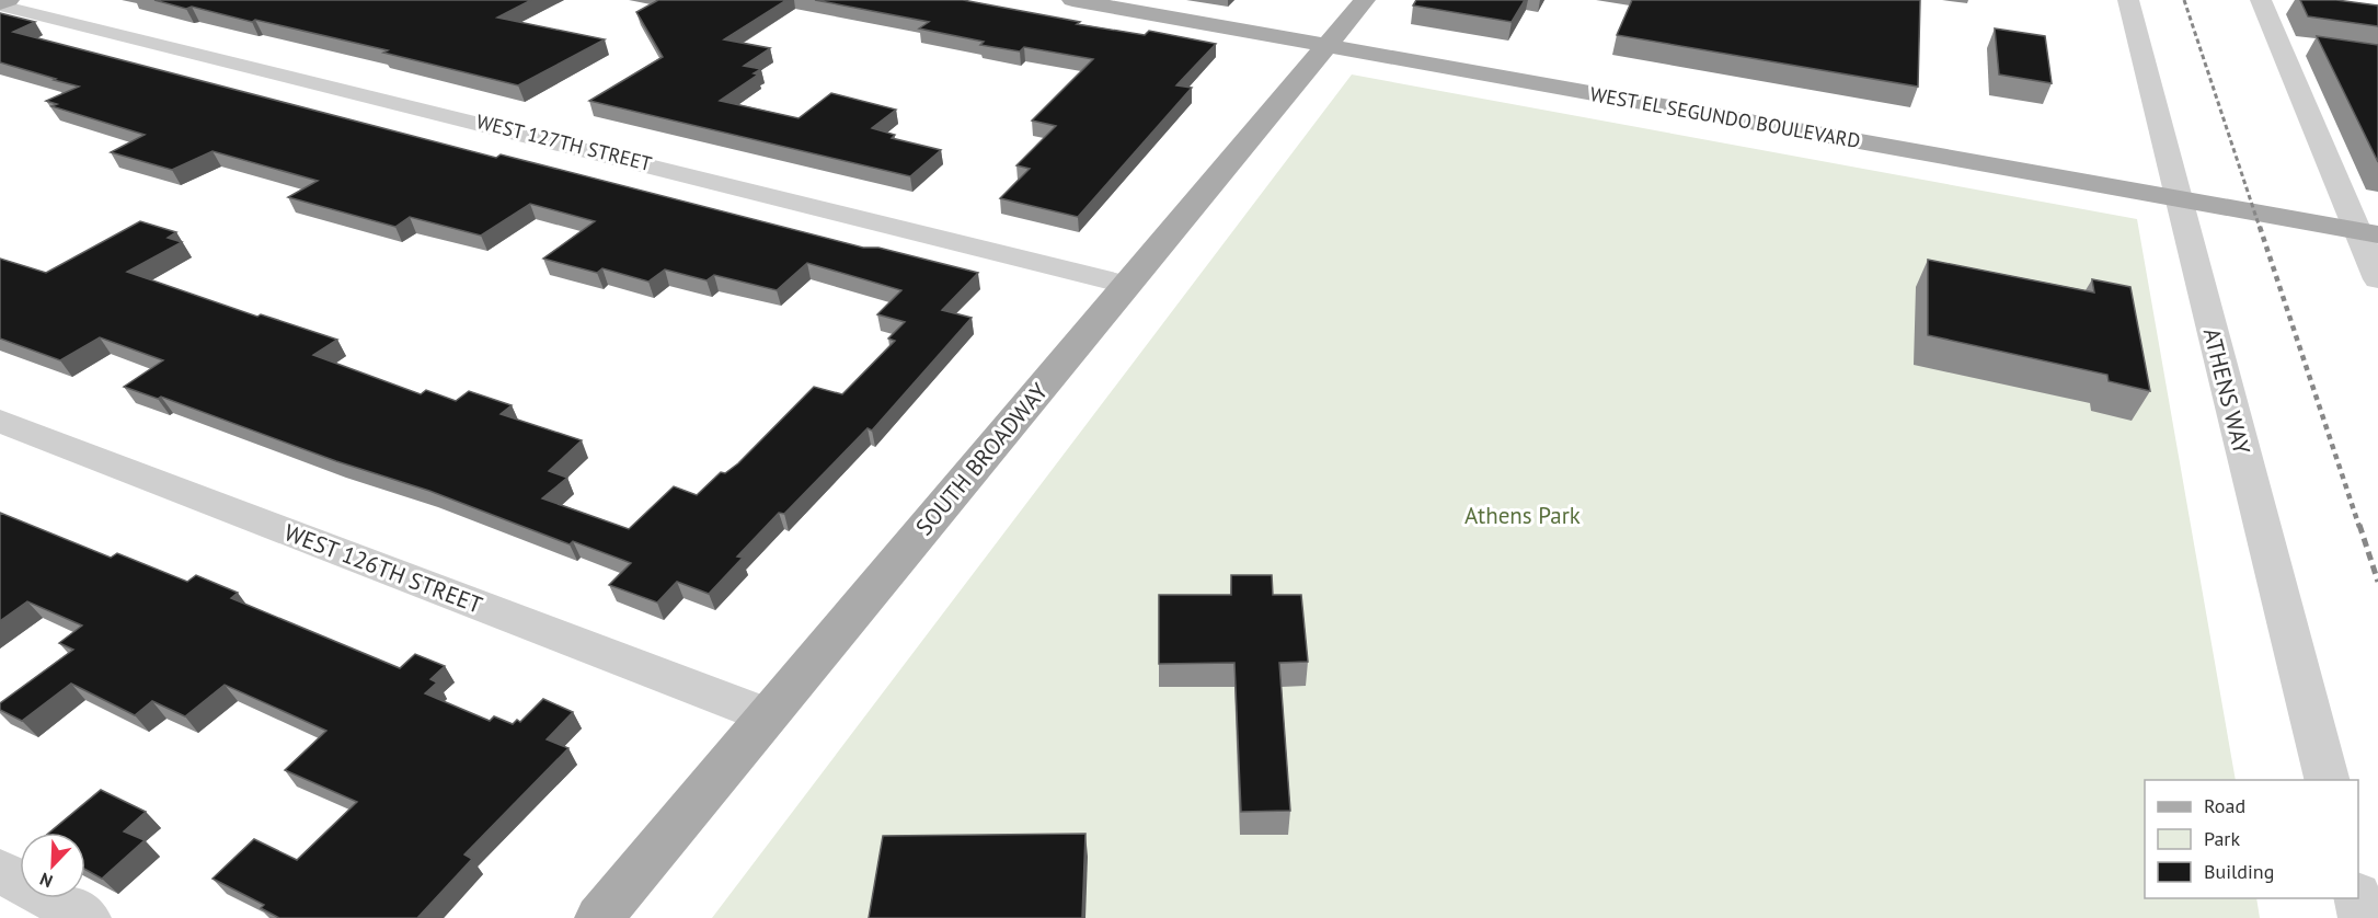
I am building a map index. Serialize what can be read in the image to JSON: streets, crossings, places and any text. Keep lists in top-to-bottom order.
{
  "streets": {
    "main road": ["WEST EL SEGUNDO BOULEVARD", "SOUTH BROADWAY"],
    "street": ["WEST 127TH STREET", "ATHENS WAY", "WEST 126TH STREET"]
  },
  "crossings": [
    ["WEST EL SEGUNDO BOULEVARD", "ATHENS WAY"],
    ["WEST EL SEGUNDO BOULEVARD", "SOUTH BROADWAY"],
    ["WEST 127TH STREET", "SOUTH BROADWAY"],
    ["SOUTH BROADWAY", "WEST 126TH STREET"]
  ],
  "parks": ["Athens Park"],
  "legend": ["Road", "Park", "Building"],
  "north": "bottom left"
}
